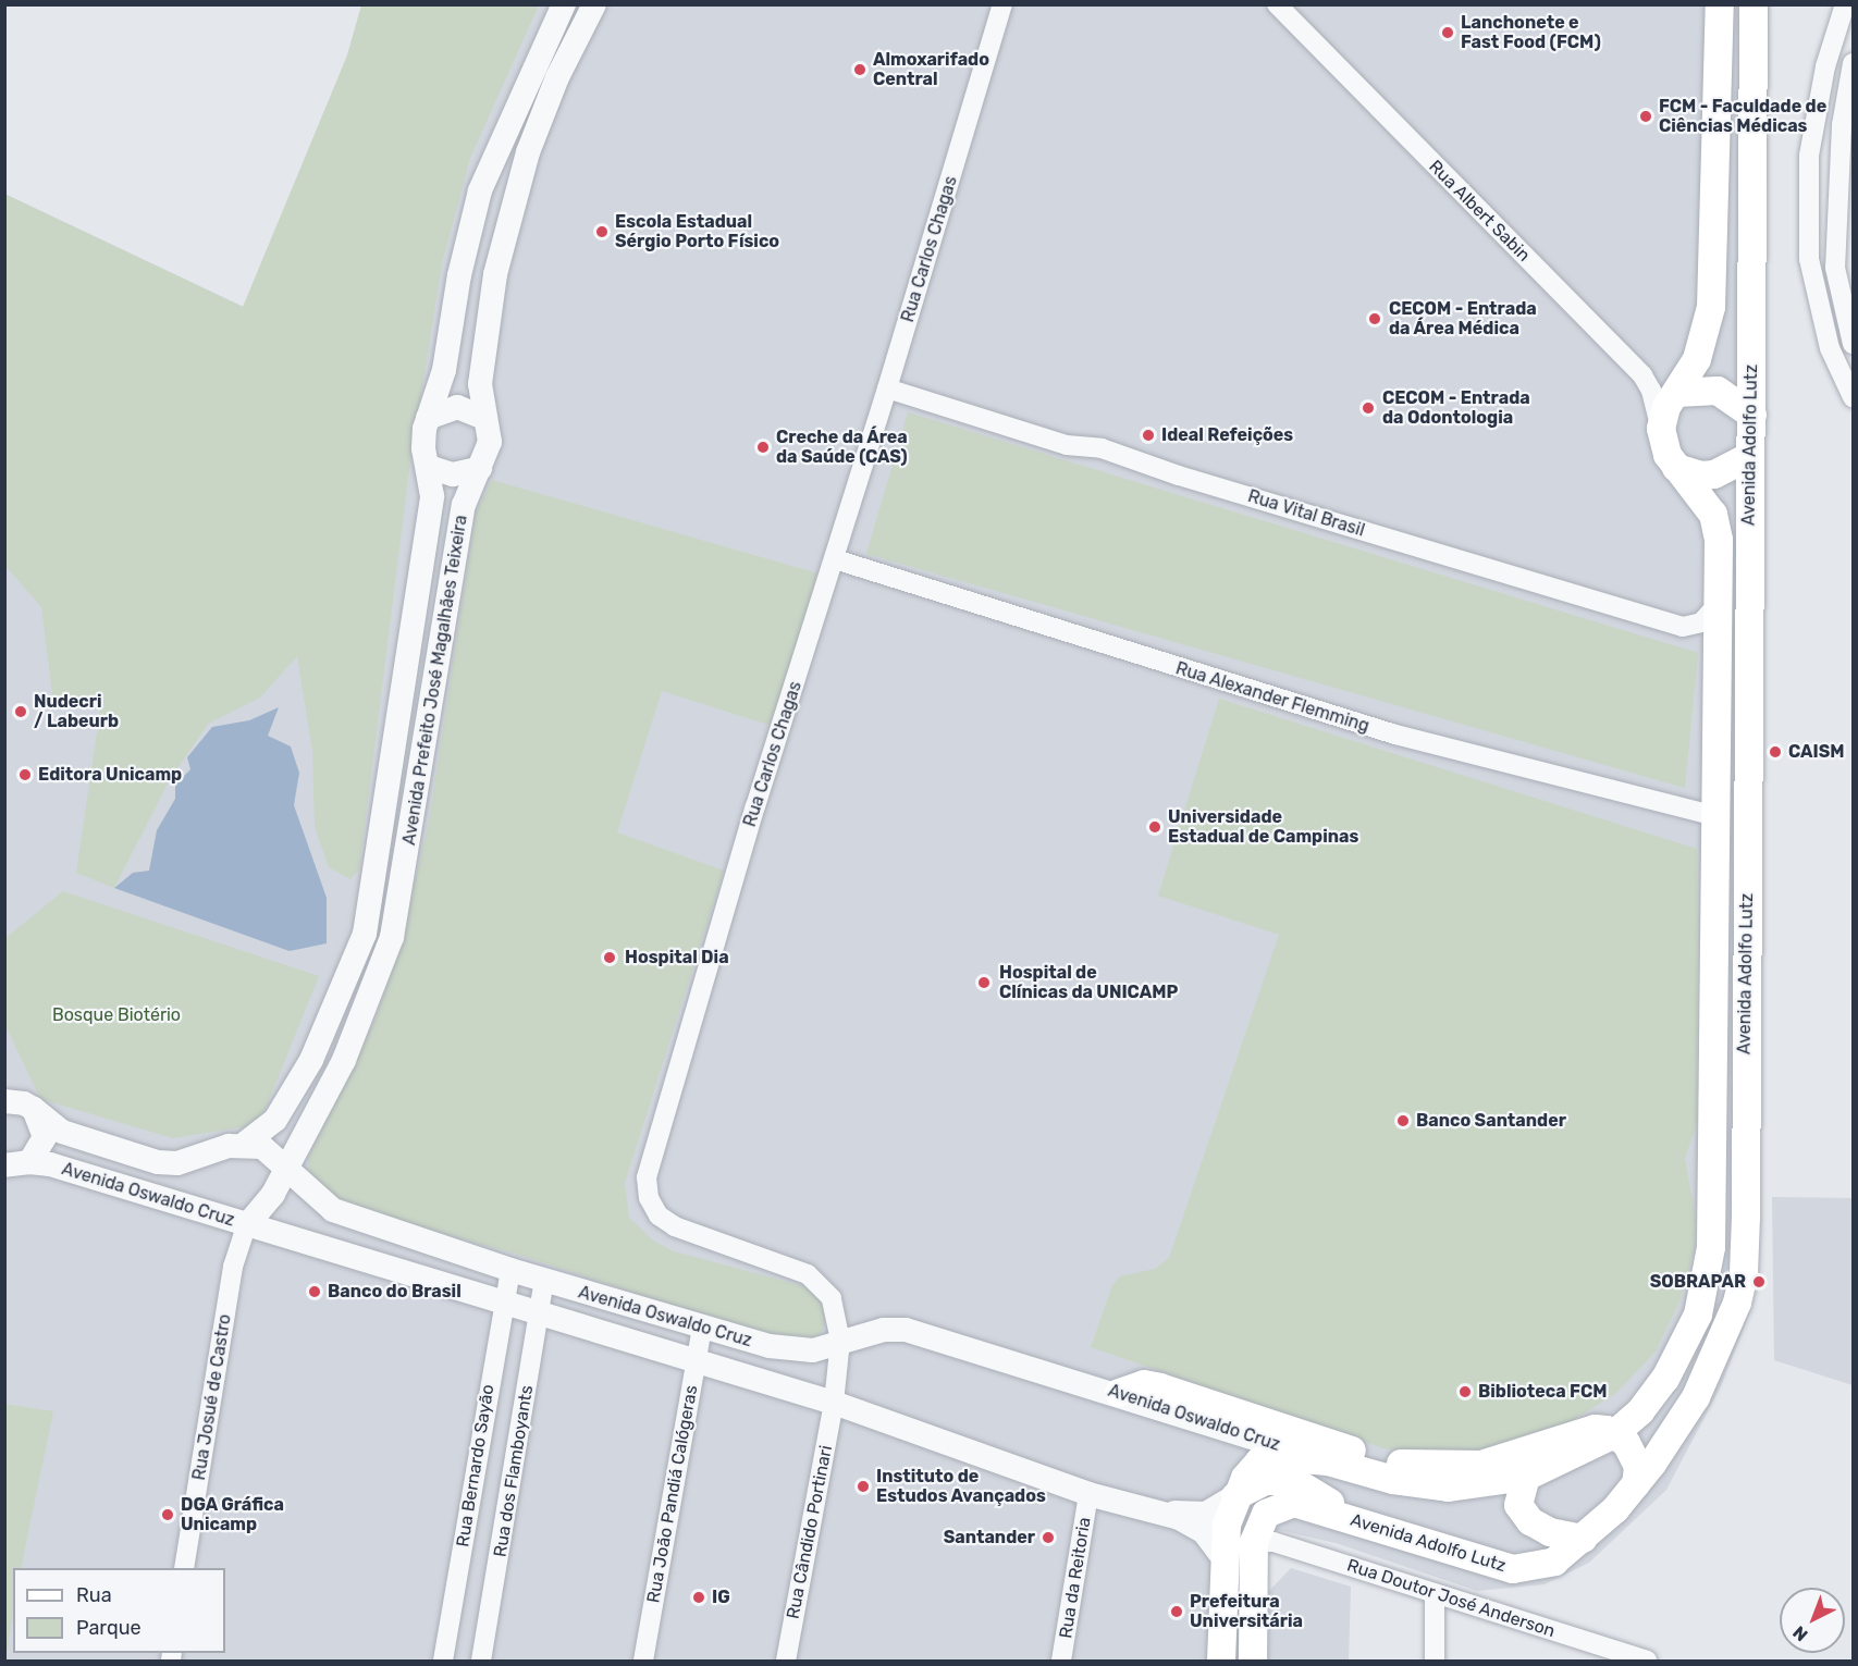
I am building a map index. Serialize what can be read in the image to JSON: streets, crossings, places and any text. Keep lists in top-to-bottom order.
{
  "streets": {
    "main road": ["Avenida Adolfo Lutz"],
    "street": [
      "Rua Albert Sabin",
      "Rua Carlos Chagas",
      "Rua Vital Brasil",
      "Avenida Prefeito José Magalhães Teixeira",
      "Rua Alexander Flemming",
      "Avenida Oswaldo Cruz",
      "Rua Josué de Castro",
      "Rua Bernardo Sayão",
      "Rua dos Flamboyants",
      "Rua João Pandiá Calógeras",
      "Rua Cândido Portinari",
      "Rua da Reitoria",
      "Rua Doutor José Anderson"
    ]
  },
  "crossings": [
    ["Rua Albert Sabin", "Avenida Adolfo Lutz"],
    ["Rua Carlos Chagas", "Rua Vital Brasil"],
    ["Rua Carlos Chagas", "Rua Alexander Flemming"],
    ["Rua Carlos Chagas", "Avenida Oswaldo Cruz"],
    ["Rua Carlos Chagas", "Rua Cândido Portinari"],
    ["Avenida Adolfo Lutz", "Rua Vital Brasil"],
    ["Avenida Adolfo Lutz", "Rua Alexander Flemming"],
    ["Avenida Adolfo Lutz", "Avenida Oswaldo Cruz"],
    ["Avenida Adolfo Lutz", "Rua Doutor José Anderson"],
    ["Avenida Prefeito José Magalhães Teixeira", "Avenida Oswaldo Cruz"],
    ["Avenida Prefeito José Magalhães Teixeira", "Rua Josué de Castro"],
    ["Avenida Oswaldo Cruz", "Rua Josué de Castro"],
    ["Avenida Oswaldo Cruz", "Rua Bernardo Sayão"],
    ["Avenida Oswaldo Cruz", "Rua dos Flamboyants"],
    ["Avenida Oswaldo Cruz", "Rua João Pandiá Calógeras"],
    ["Avenida Oswaldo Cruz", "Rua Cândido Portinari"],
    ["Avenida Oswaldo Cruz", "Rua da Reitoria"]
  ],
  "parks": ["Bosque Biotério"],
  "places": [
    "Lanchonete e Fast Food (FCM)",
    "Almoxarifado Central",
    "FCM - Faculdade de Ciências Médicas",
    "Escola Estadual Sérgio Porto Físico",
    "CECOM - Entrada da Área Médica",
    "CECOM - Entrada da Odontologia",
    "Ideal Refeições",
    "Creche da Área da Saúde (CAS)",
    "Nudecri / Labeurb",
    "CAISM",
    "Editora Unicamp",
    "Universidade Estadual de Campinas",
    "Hospital Dia",
    "Hospital de Clínicas da UNICAMP",
    "Banco Santander",
    "SOBRAPAR",
    "Banco do Brasil",
    "Biblioteca FCM",
    "Instituto de Estudos Avançados",
    "DGA Gráfica Unicamp",
    "Santander",
    "IG",
    "Prefeitura Universitária"
  ],
  "legend": ["Rua", "Parque"],
  "north": "bottom left"
}
